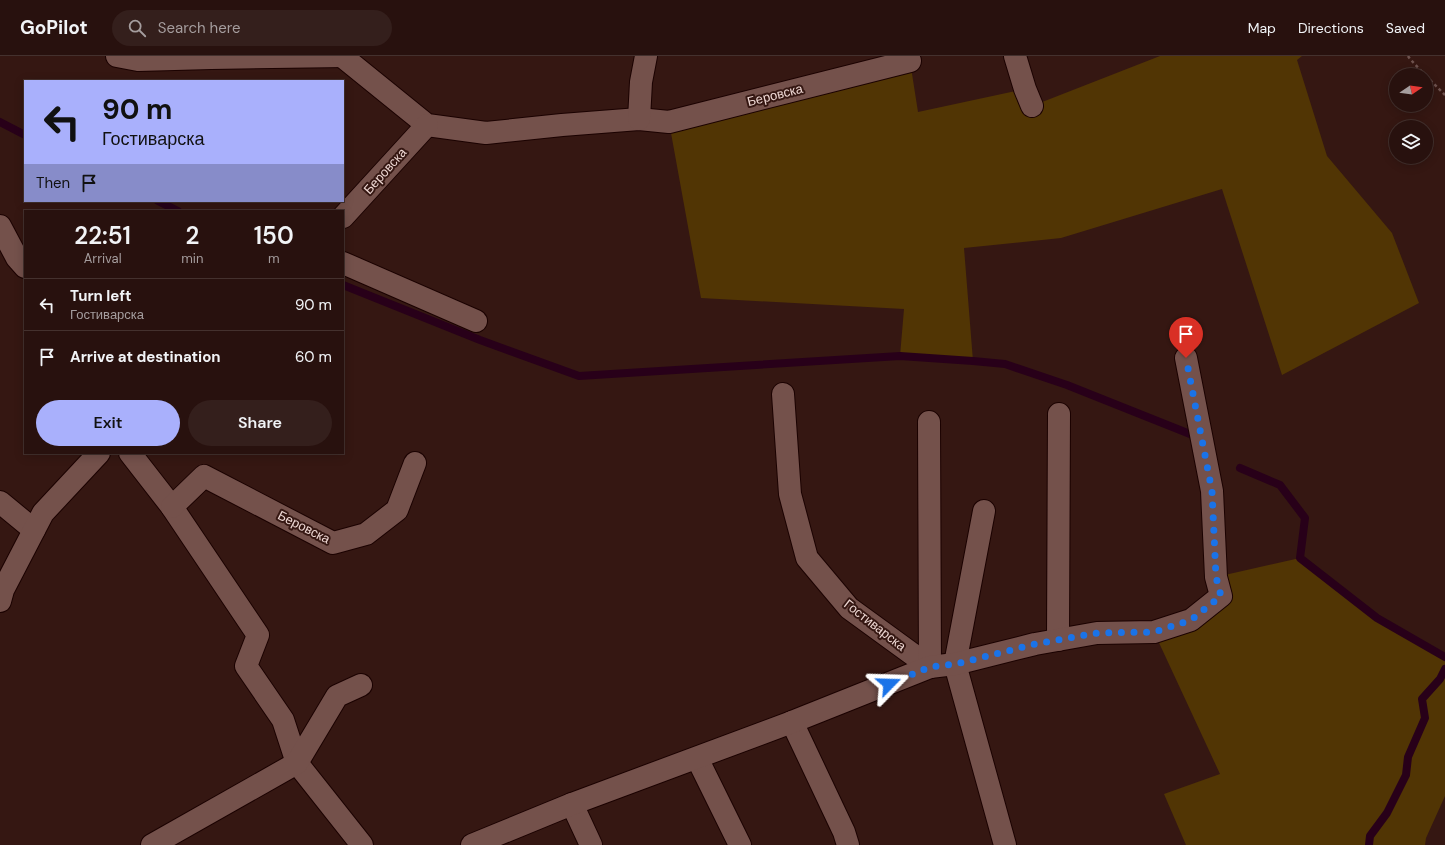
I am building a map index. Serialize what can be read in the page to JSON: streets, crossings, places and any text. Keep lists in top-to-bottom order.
{
  "streets": {
    "street": ["Беровска", "Гостиварска"]
  },
  "north": "right",
  "page": {
    "header": "GoPilot",
    "search": "Search here",
    "nav": ["Map", "Directions", "Saved"],
    "turn": ["90 m", "Гостиварска"],
    "then": "Then",
    "eta": [
      "22:51",
      "Arrival",
      "2",
      "min",
      "150",
      "m"
    ],
    "list": [
      {
        "name": "Turn left",
        "note": "Гостиварска",
        "value": "90 m"
      },
      {
        "name": "Arrive at destination",
        "value": "60 m"
      }
    ],
    "buttons": ["Exit", "Share"]
  }
}
